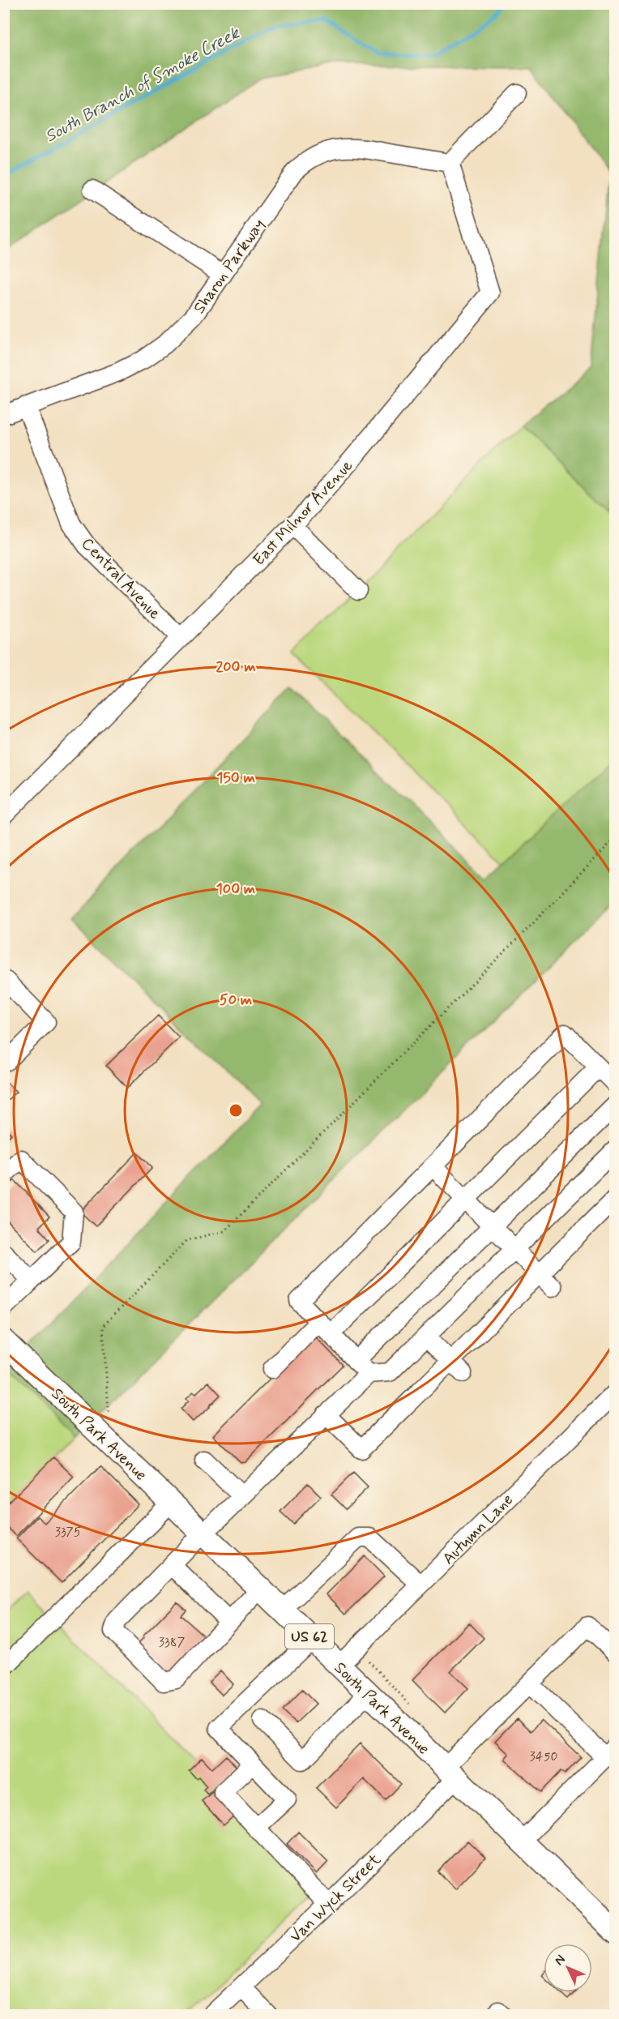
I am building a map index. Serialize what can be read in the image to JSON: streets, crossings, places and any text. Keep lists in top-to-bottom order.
{
  "streets": {
    "main road": ["South Park Avenue", "US 62"],
    "street": [
      "Sharon Parkway",
      "East Milnor Avenue",
      "Central Avenue",
      "Autumn Lane",
      "Van Wyck Street"
    ]
  },
  "crossings": [
    ["Sharon Parkway", "East Milnor Avenue"],
    ["Sharon Parkway", "Central Avenue"],
    ["East Milnor Avenue", "Central Avenue"],
    ["South Park Avenue", "Autumn Lane"],
    ["South Park Avenue", "Van Wyck Street"]
  ],
  "water": ["South Branch of Smoke Creek"],
  "house_numbers": ["3375", "3387", "3450"],
  "north": "top left",
  "rings": [
    "200 m",
    "150 m",
    "100 m",
    "50 m"
  ]
}
